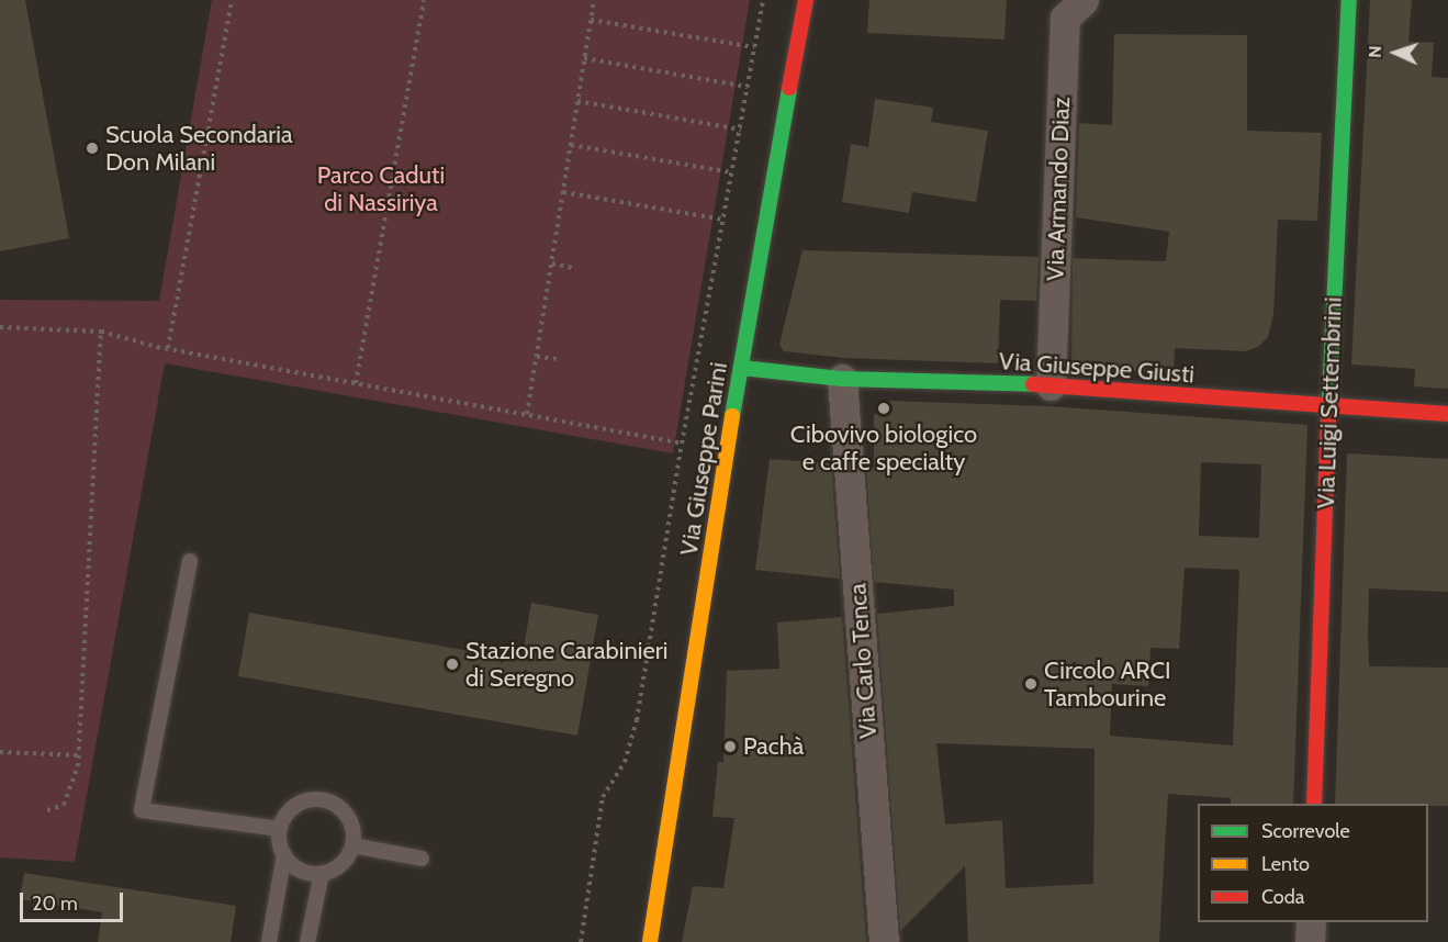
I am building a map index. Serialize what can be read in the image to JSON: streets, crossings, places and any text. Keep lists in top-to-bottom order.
{
  "streets": {
    "street": [
      "Via Armando Diaz",
      "Via Giuseppe Giusti",
      "Via Luigi Settembrini",
      "Via Giuseppe Parini",
      "Via Carlo Tenca"
    ]
  },
  "crossings": [
    ["Via Armando Diaz", "Via Giuseppe Giusti"],
    ["Via Giuseppe Giusti", "Via Luigi Settembrini"],
    ["Via Giuseppe Giusti", "Via Giuseppe Parini"],
    ["Via Giuseppe Giusti", "Via Carlo Tenca"]
  ],
  "parks": ["Parco Caduti di Nassiriya"],
  "places": [
    "Scuola Secondaria Don Milani",
    "Cibovivo biologico e caffe specialty",
    "Stazione Carabinieri di Seregno",
    "Circolo ARCI Tambourine",
    "Pachà"
  ],
  "legend": ["Scorrevole", "Lento", "Coda"],
  "scale_bar": "20 m",
  "north": "left"
}
